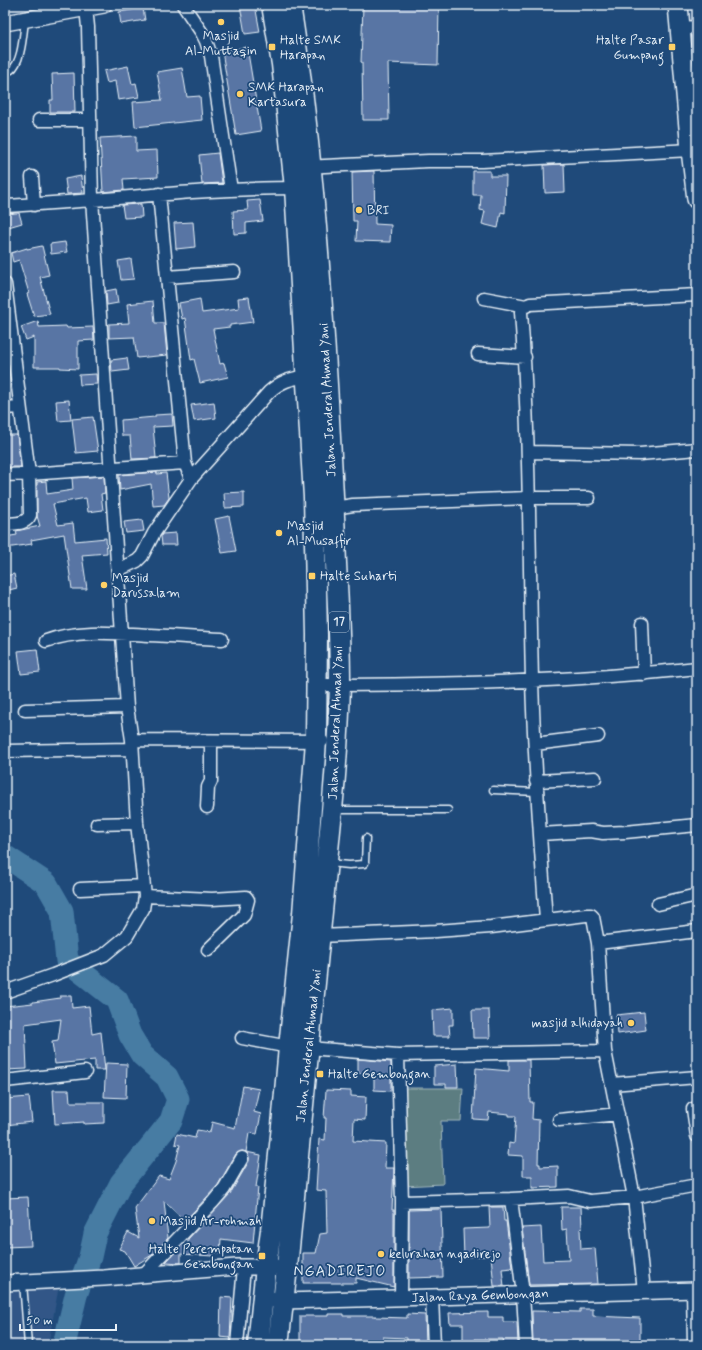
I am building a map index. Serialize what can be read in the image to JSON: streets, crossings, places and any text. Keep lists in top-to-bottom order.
{
  "streets": {
    "highway": ["Jalan Jenderal Ahmad Yani", "17"],
    "street": ["Jalan Raya Gembongan"]
  },
  "crossings": [
    ["Jalan Jenderal Ahmad Yani", "Jalan Raya Gembongan"]
  ],
  "districts": ["NGADIREJO"],
  "places": {
    "other": [
      "Masjid Al-Muttaqin",
      "SMK Harapan Kartasura",
      "BRI",
      "Masjid Al-Musaffir",
      "Masjid Darussalam",
      "masjid alhidayah",
      "Masjid Ar-rohmah",
      "kelurahan ngadirejo"
    ],
    "transit": [
      "Halte SMK Harapan",
      "Halte Pasar Gumpang",
      "Halte Suharti",
      "Halte Gembongan",
      "Halte Perempatan Gembongan"
    ]
  },
  "scale_bar": "50 m"
}
